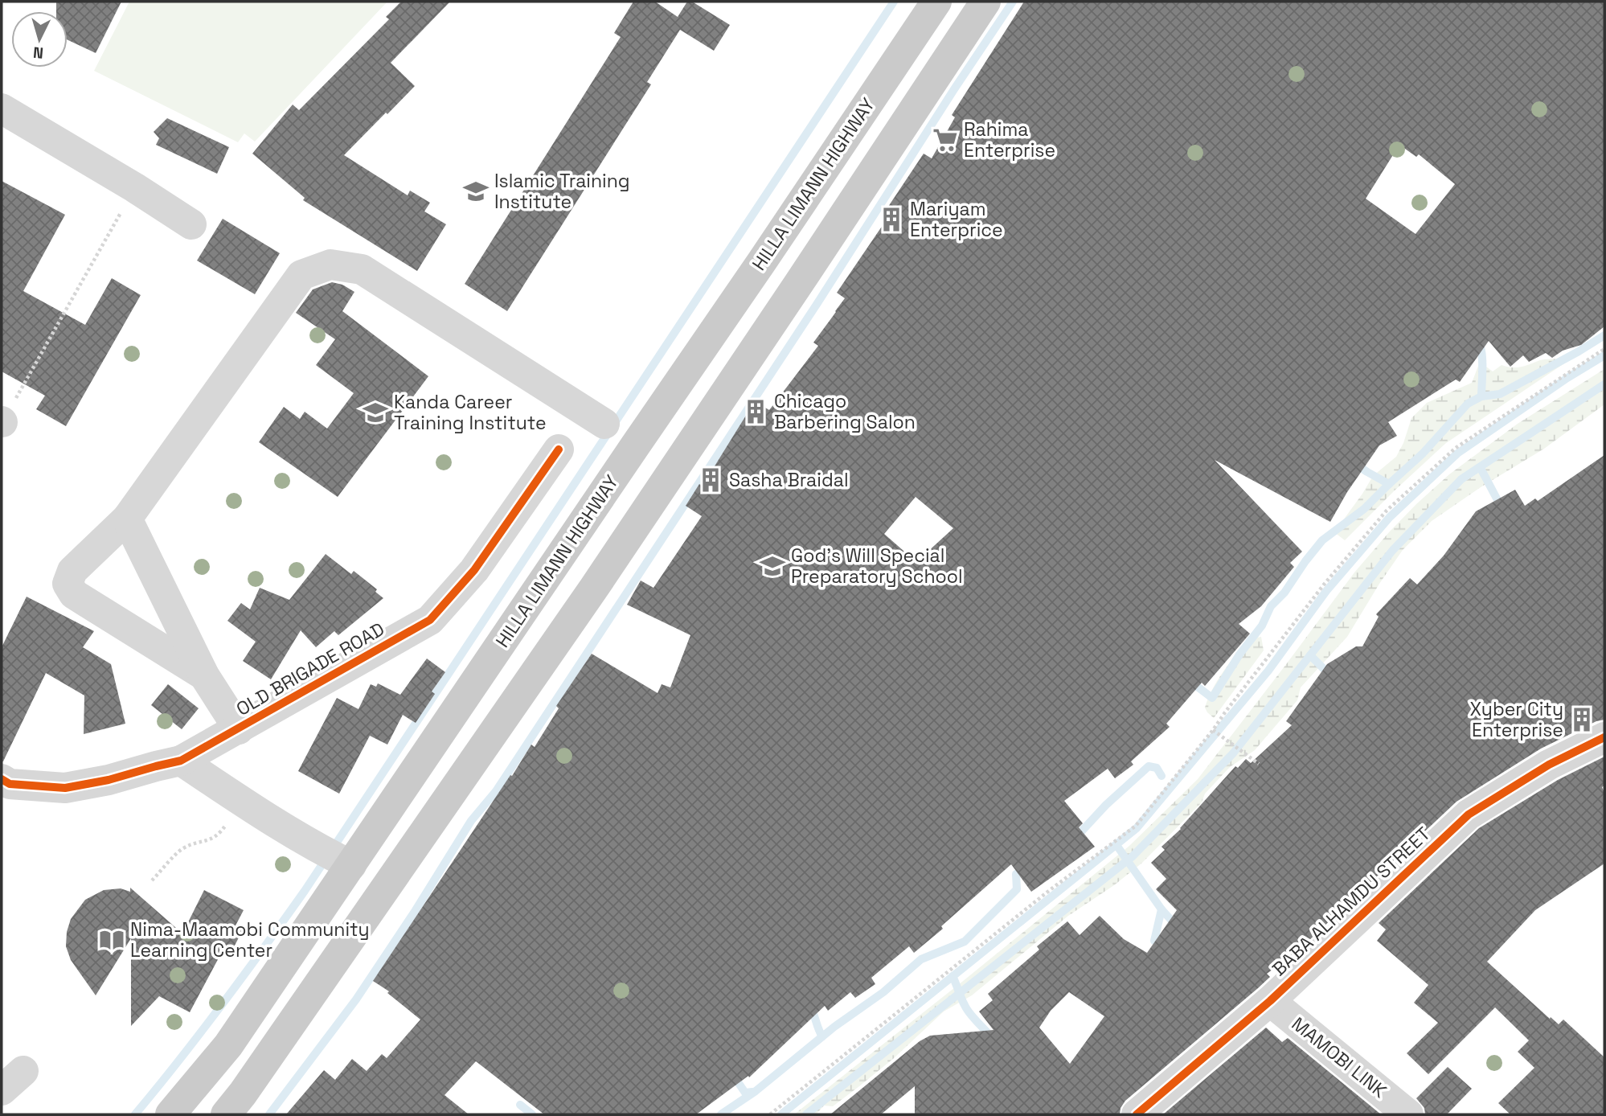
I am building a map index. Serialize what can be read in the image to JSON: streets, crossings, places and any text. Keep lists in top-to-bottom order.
{
  "streets": {
    "main road": ["HILLA LIMANN HIGHWAY"],
    "street": ["OLD BRIGADE ROAD", "BABA ALHAMDU STREET", "MAMOBI LINK"]
  },
  "crossings": [
    ["BABA ALHAMDU STREET", "MAMOBI LINK"]
  ],
  "places": {
    "supermarket": ["Rahima Enterprise"],
    "school or university": ["Islamic Training Institute", "Kanda Career Training Institute", "God's Will Special Preparatory School"],
    "building": [
      "Mariyam Enterprice",
      "Chicago Barbering Salon",
      "Sasha Braidal",
      "Xyber City Enterprise"
    ],
    "library": ["Nima-Maamobi Community Learning Center"]
  },
  "north": "bottom"
}
